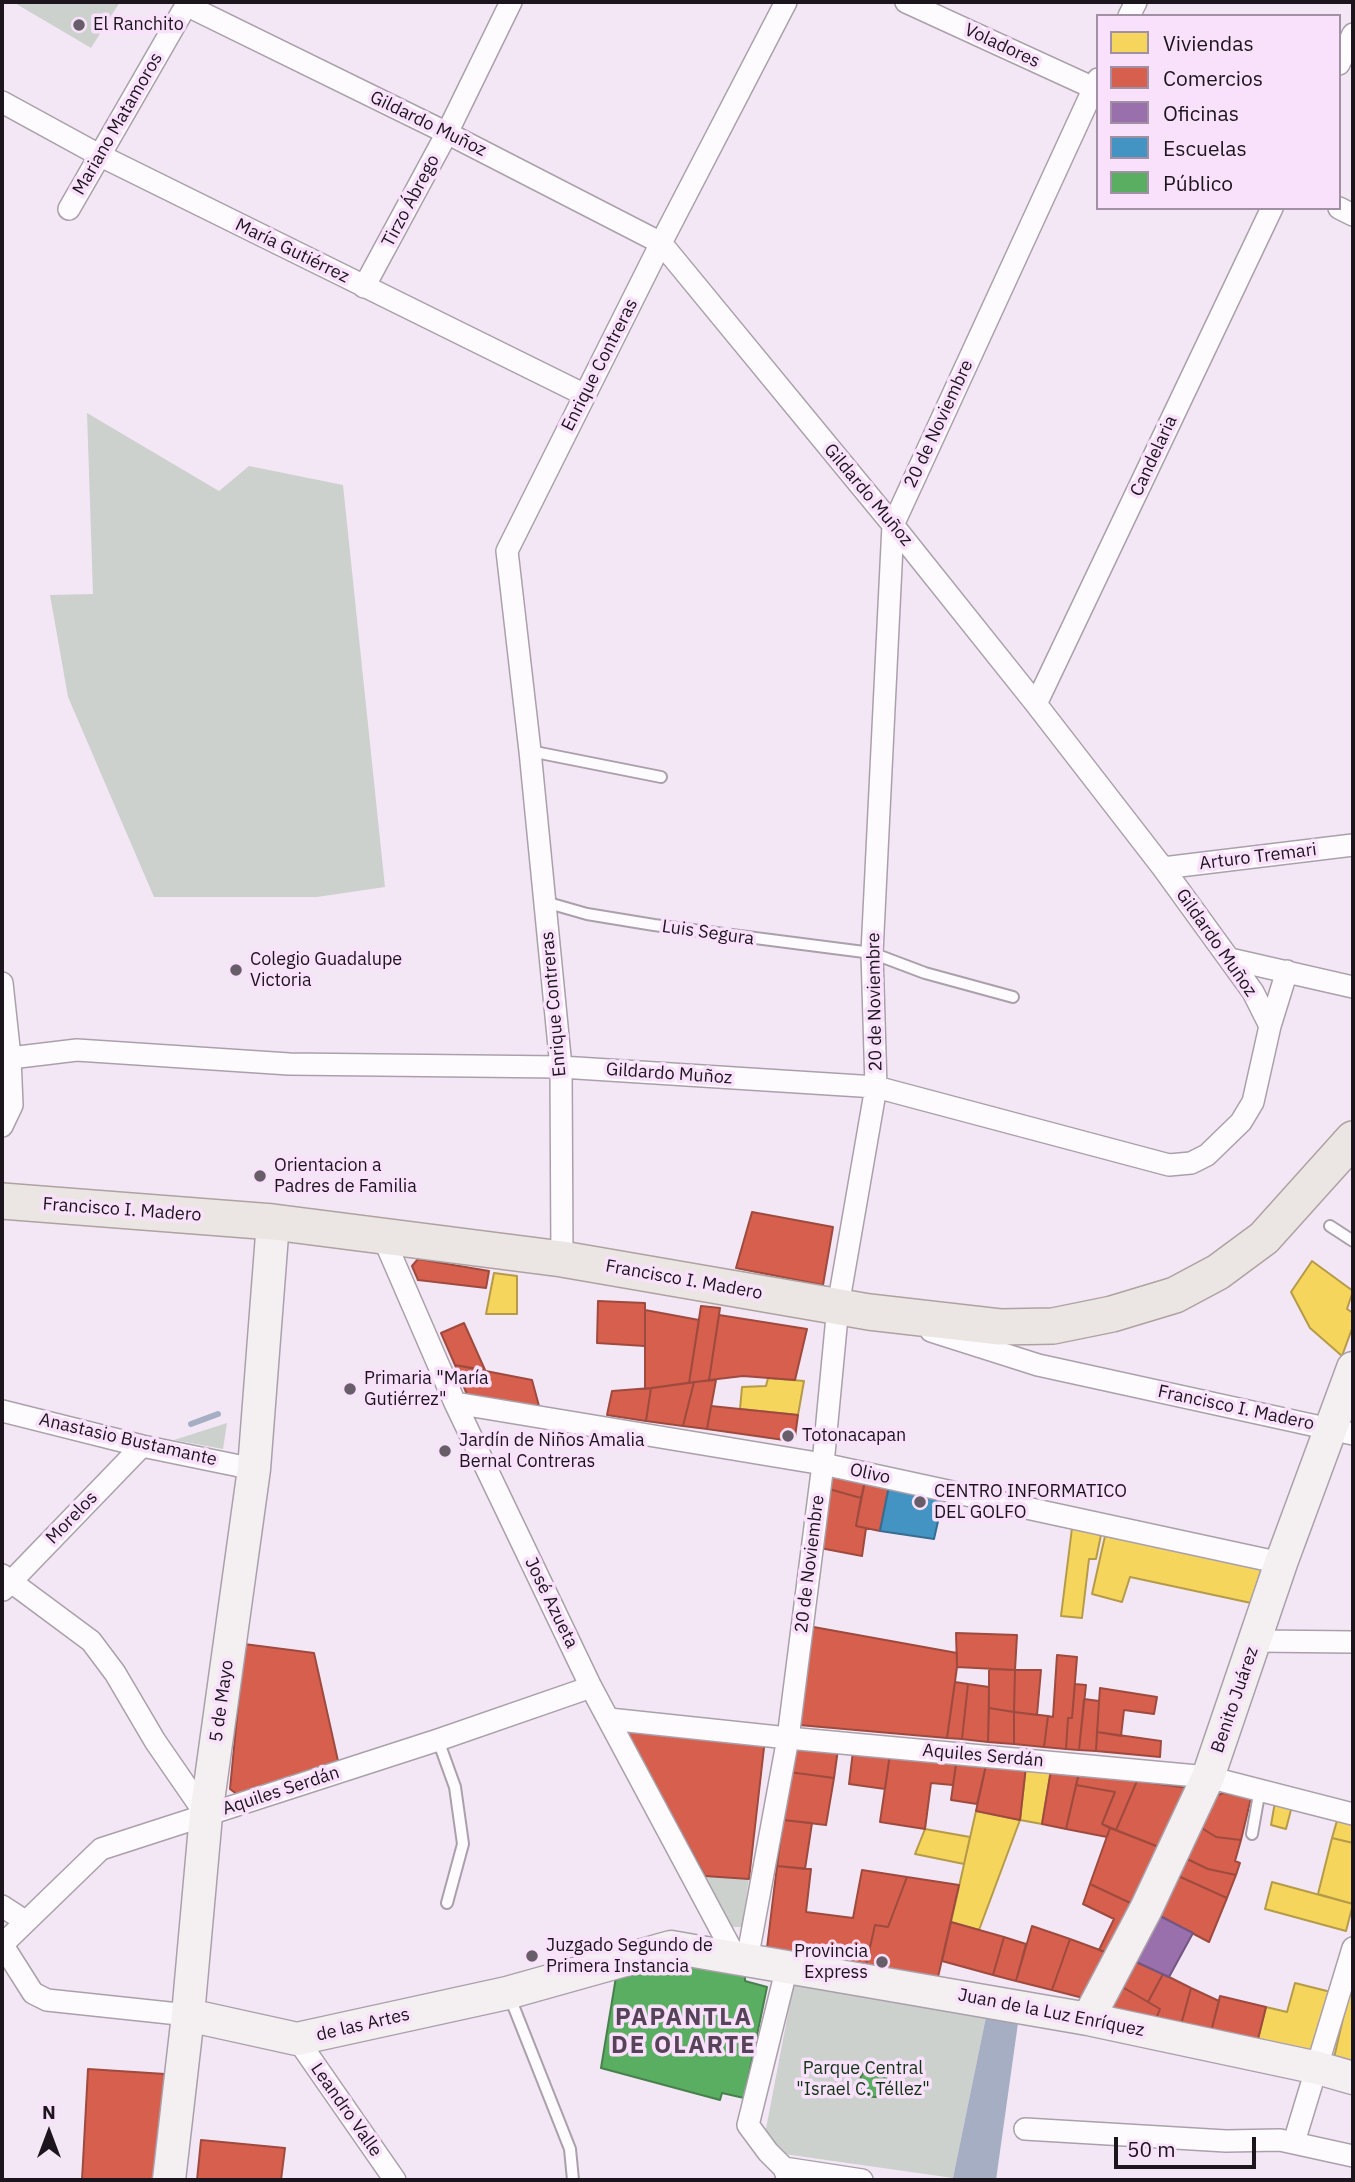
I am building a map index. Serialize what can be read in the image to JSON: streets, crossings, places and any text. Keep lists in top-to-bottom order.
{
  "streets": {
    "main road": ["Francisco I. Madero"],
    "street": [
      "Voladores",
      "Mariano Matamoros",
      "Gildardo Muñoz",
      "Tirzo Ábrego",
      "María Gutiérrez",
      "Enrique Contreras",
      "20 de Noviembre",
      "Candelaria",
      "Arturo Tremari",
      "Anastasio Bustamante",
      "Olivo",
      "Morelos",
      "José Azueta",
      "Benito Juárez",
      "5 de Mayo",
      "Aquiles Serdán",
      "Juan de la Luz Enríquez",
      "de las Artes",
      "Leandro Valle"
    ],
    "lane": ["Luis Segura"]
  },
  "crossings": [
    ["Voladores", "20 de Noviembre"],
    ["Mariano Matamoros", "Gildardo Muñoz"],
    ["Mariano Matamoros", "María Gutiérrez"],
    ["Gildardo Muñoz", "Tirzo Ábrego"],
    ["Gildardo Muñoz", "Enrique Contreras"],
    ["Gildardo Muñoz", "20 de Noviembre"],
    ["Gildardo Muñoz", "Candelaria"],
    ["Gildardo Muñoz", "Arturo Tremari"],
    ["Tirzo Ábrego", "María Gutiérrez"],
    ["María Gutiérrez", "Enrique Contreras"],
    ["Enrique Contreras", "Luis Segura"],
    ["Enrique Contreras", "Francisco I. Madero"],
    ["20 de Noviembre", "Luis Segura"],
    ["20 de Noviembre", "Francisco I. Madero"],
    ["20 de Noviembre", "Olivo"],
    ["20 de Noviembre", "José Azueta"],
    ["20 de Noviembre", "Aquiles Serdán"],
    ["20 de Noviembre", "Juan de la Luz Enríquez"],
    ["20 de Noviembre", "de las Artes"],
    ["Francisco I. Madero", "José Azueta"],
    ["Francisco I. Madero", "Benito Juárez"],
    ["Francisco I. Madero", "5 de Mayo"],
    ["Anastasio Bustamante", "Morelos"],
    ["Anastasio Bustamante", "5 de Mayo"],
    ["Olivo", "José Azueta"],
    ["Olivo", "Benito Juárez"],
    ["José Azueta", "Aquiles Serdán"],
    ["José Azueta", "Juan de la Luz Enríquez"],
    ["José Azueta", "de las Artes"],
    ["Benito Juárez", "Aquiles Serdán"],
    ["Benito Juárez", "Juan de la Luz Enríquez"],
    ["5 de Mayo", "Aquiles Serdán"],
    ["5 de Mayo", "de las Artes"],
    ["Aquiles Serdán", "de las Artes"],
    ["Juan de la Luz Enríquez", "de las Artes"],
    ["de las Artes", "Leandro Valle"]
  ],
  "districts": ["PAPANTLA DE OLARTE"],
  "parks": ["Parque Central \"Israel C. Téllez\""],
  "places": [
    "El Ranchito",
    "Colegio Guadalupe Victoria",
    "Orientacion a Padres de Familia",
    "Primaria \"María Gutiérrez\"",
    "Totonacapan",
    "Jardín de Niños Amalia Bernal Contreras",
    "CENTRO INFORMATICO DEL GOLFO",
    "Juzgado Segundo de Primera Instancia",
    "Provincia Express"
  ],
  "legend": [
    "Viviendas",
    "Comercios",
    "Oficinas",
    "Escuelas",
    "Público"
  ],
  "scale_bar": "50 m",
  "north": "top"
}
